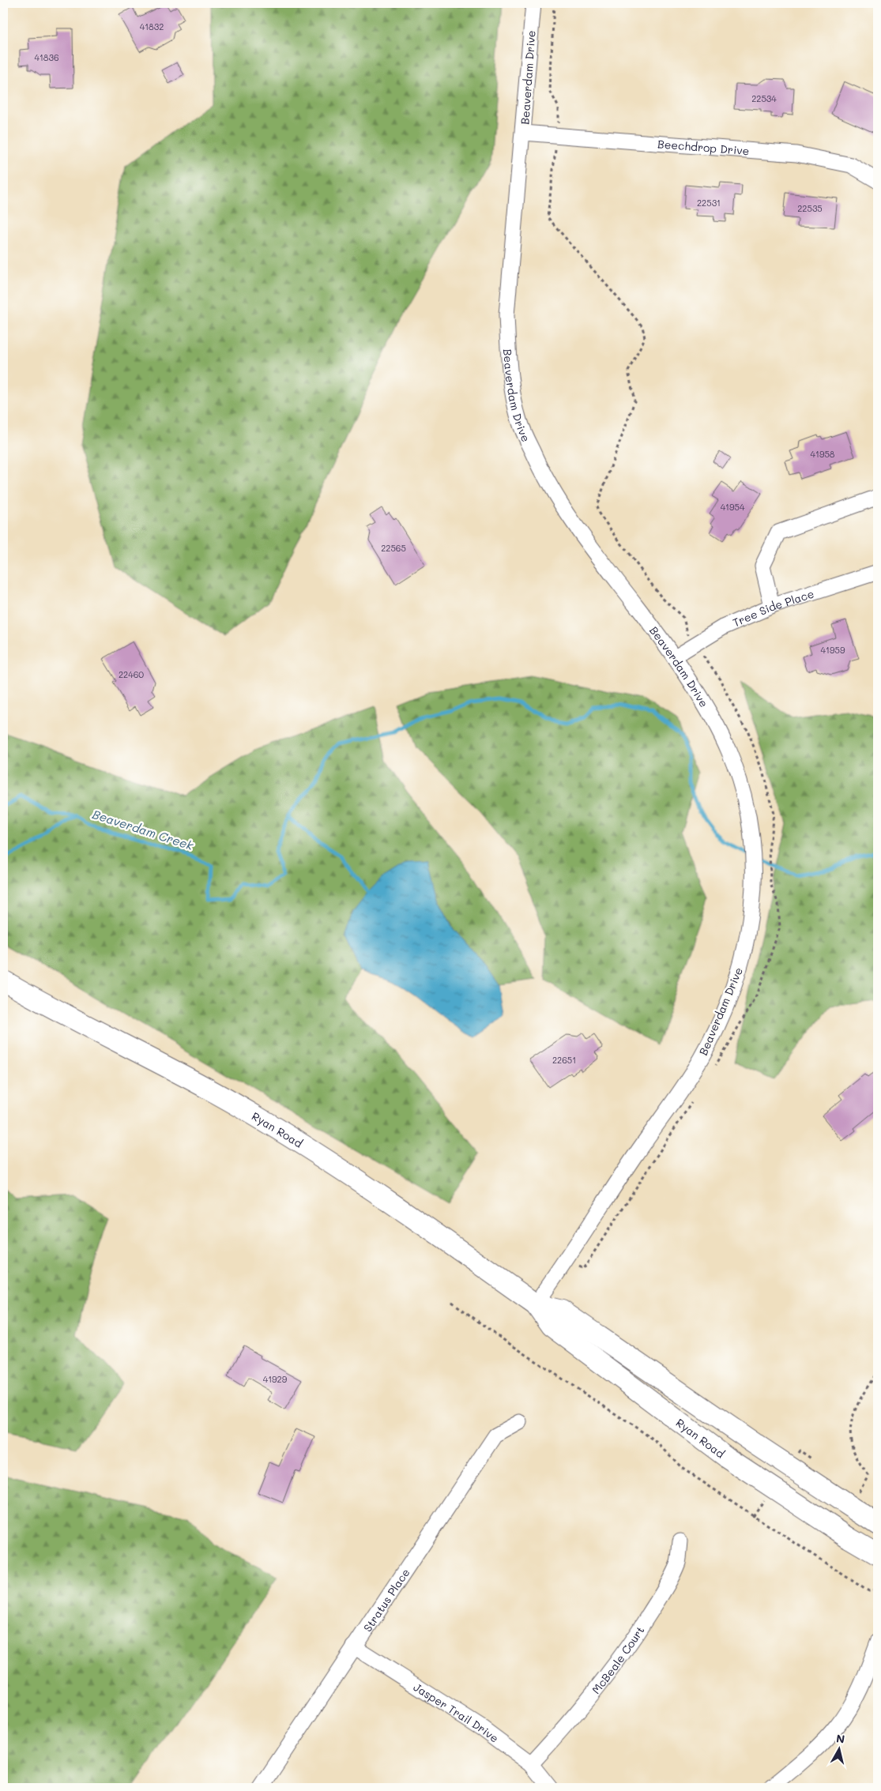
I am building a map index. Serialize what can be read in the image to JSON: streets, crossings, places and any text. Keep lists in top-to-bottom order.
{
  "streets": {
    "main road": ["Ryan Road"],
    "street": [
      "Beaverdam Drive",
      "Beechdrop Drive",
      "Tree Side Place",
      "Stratus Place",
      "McBeale Court",
      "Jasper Trail Drive"
    ]
  },
  "crossings": [
    ["Beaverdam Drive", "Beechdrop Drive"],
    ["Beaverdam Drive", "Tree Side Place"],
    ["Beaverdam Drive", "Ryan Road"],
    ["Stratus Place", "Jasper Trail Drive"],
    ["McBeale Court", "Jasper Trail Drive"]
  ],
  "water": ["Beaverdam Creek"],
  "house_numbers": [
    "41832",
    "41836",
    "22534",
    "22531",
    "22535",
    "41958",
    "41954",
    "22565",
    "41959",
    "22460",
    "22651",
    "41929"
  ],
  "north": "top"
}
